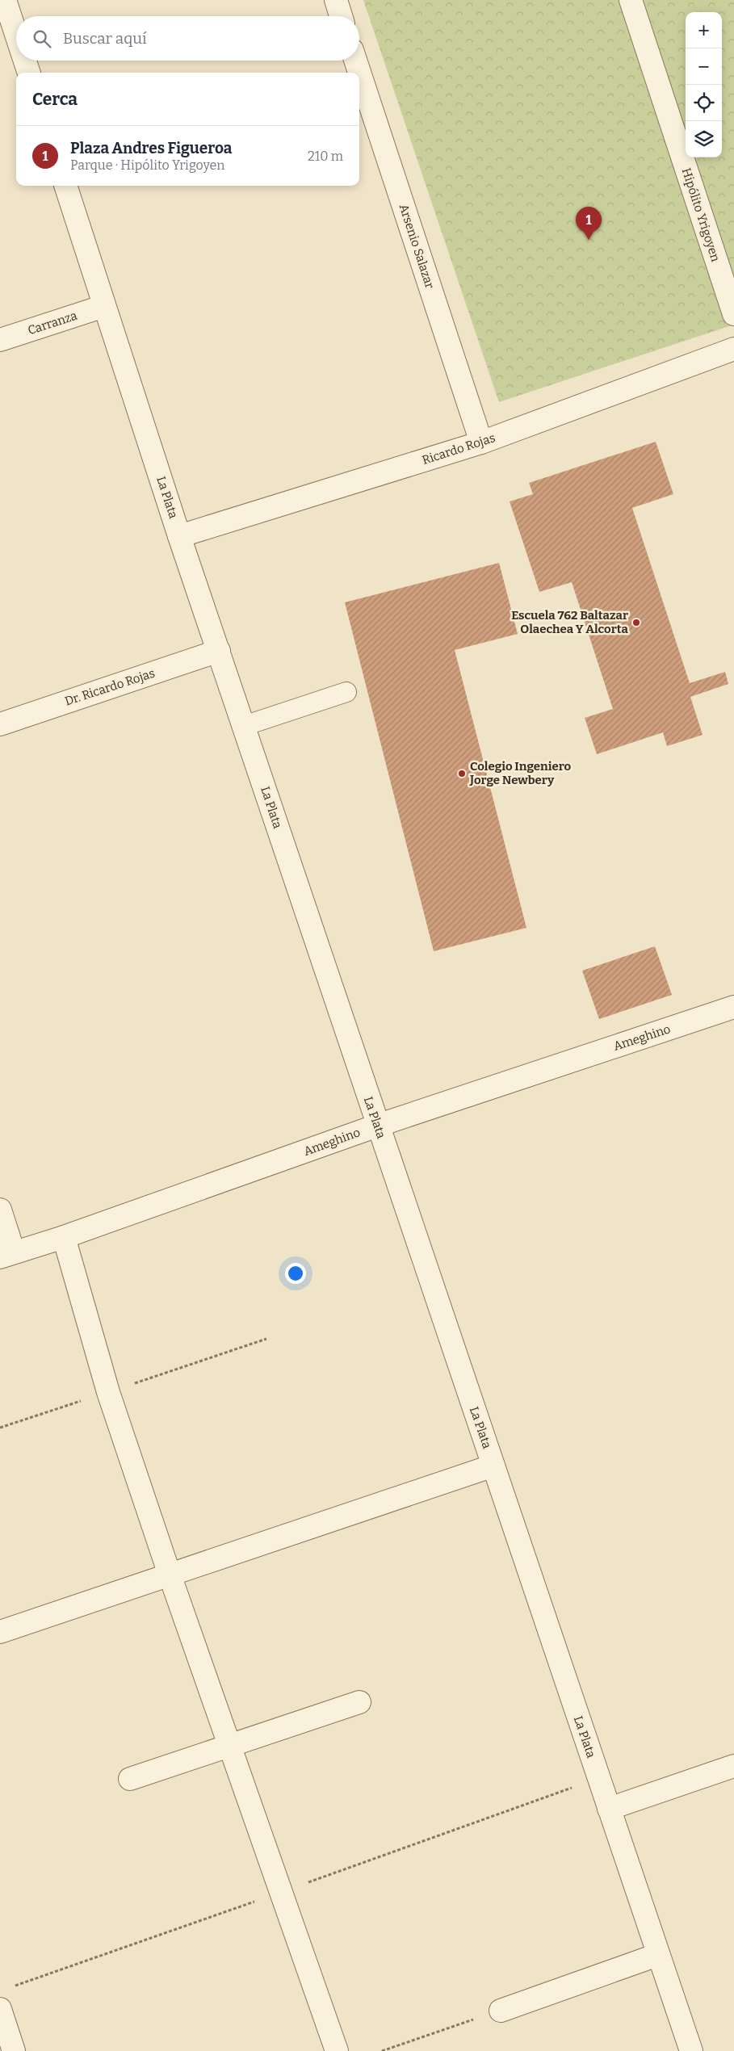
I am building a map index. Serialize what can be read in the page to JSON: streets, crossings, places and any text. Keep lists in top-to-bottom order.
{
  "streets": {
    "street": [
      "Hipólito Yrigoyen",
      "Arsenio Salazar",
      "Carranza",
      "Ricardo Rojas",
      "La Plata",
      "Dr. Ricardo Rojas",
      "Ameghino"
    ]
  },
  "crossings": [
    ["Arsenio Salazar", "Ricardo Rojas"],
    ["Carranza", "La Plata"],
    ["Ricardo Rojas", "La Plata"],
    ["La Plata", "Dr. Ricardo Rojas"],
    ["La Plata", "Ameghino"]
  ],
  "places": ["Escuela 762 Baltazar Olaechea Y Alcorta", "Colegio Ingeniero Jorge Newbery"],
  "page": {
    "map_buttons": ["+", "−"],
    "search": "Buscar aquí",
    "heading": "Cerca",
    "list": [
      {
        "mark": "1",
        "name": "Plaza Andres Figueroa",
        "note": "Parque · Hipólito Yrigoyen",
        "value": "210 m"
      }
    ],
    "pins": "1"
  }
}
